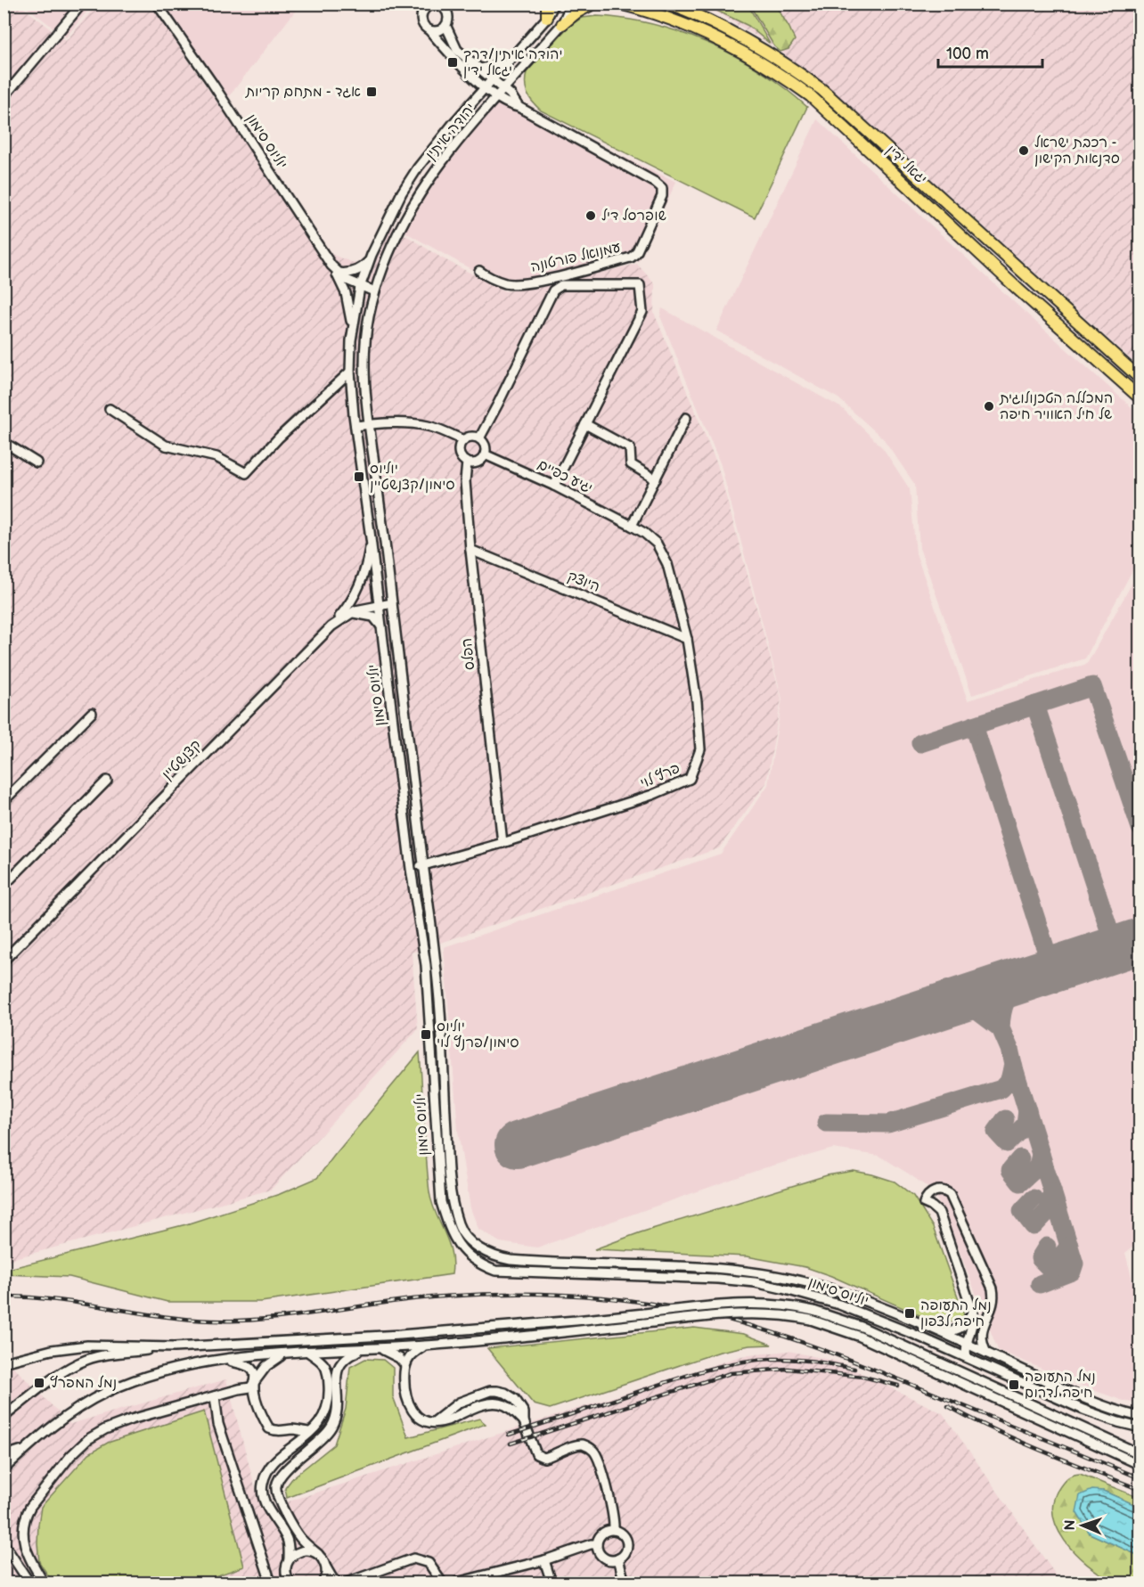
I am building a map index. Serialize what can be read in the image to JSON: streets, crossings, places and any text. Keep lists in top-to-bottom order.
{
  "streets": {
    "main road": ["יגאל ידין"],
    "street": [
      "יהודה איתין",
      "יוליוס סימון",
      "עמנואל פורטונה",
      "יגיע כפיים",
      "היוצק",
      "הפלס",
      "קצנשטיין",
      "פרץ לוי"
    ]
  },
  "crossings": [
    ["יהודה איתין", "יוליוס סימון"],
    ["יהודה איתין", "עמנואל פורטונה"],
    ["יוליוס סימון", "קצנשטיין"],
    ["יוליוס סימון", "פרץ לוי"],
    ["יגיע כפיים", "הפלס"],
    ["יגיע כפיים", "פרץ לוי"],
    ["היוצק", "הפלס"],
    ["היוצק", "פרץ לוי"],
    ["הפלס", "פרץ לוי"]
  ],
  "places": {
    "transit": [
      "יהודה איתין/דרך יגאל ידין",
      "אגד - מתחם קריות",
      "יוליוס סימון/קצנשטיין",
      "יוליוס סימון/פרנץ לוי",
      "נמל התעופה חיפה לצפון",
      "נמל המפרץ",
      "נמל התעופה חיפה לדרום"
    ],
    "other": ["רכבת ישראל - סדנאות הקישון", "שופרסל דיל", "המכללה הטכנולוגית של חיל האוויר חיפה"]
  },
  "scale_bar": "100 m",
  "north": "left"
}
